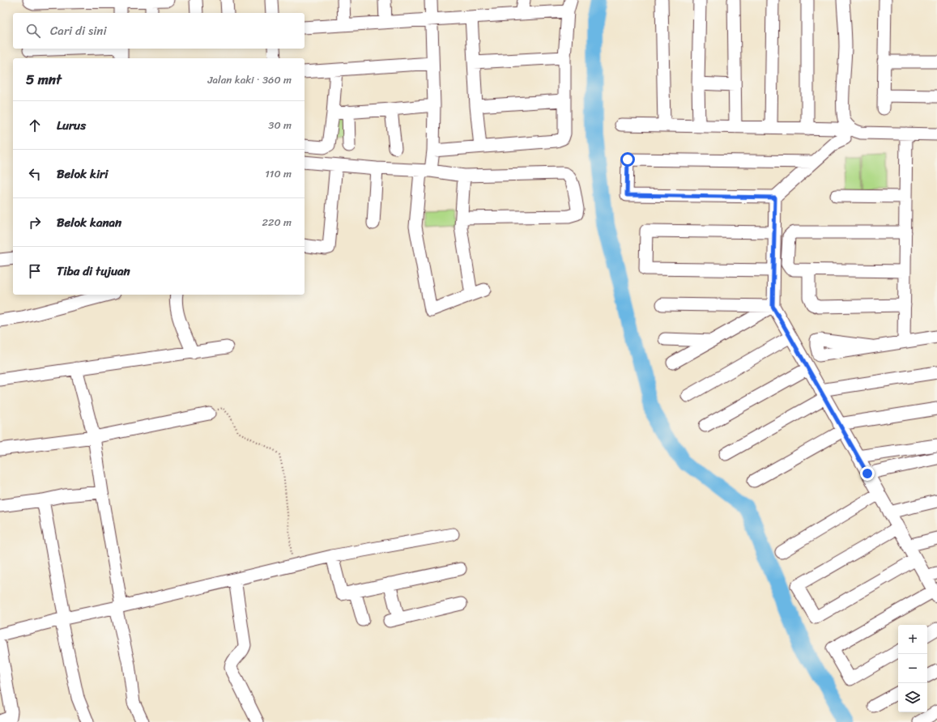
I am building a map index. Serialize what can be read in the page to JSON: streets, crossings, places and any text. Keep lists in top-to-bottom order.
{
  "page": {
    "search": "Cari di sini",
    "heading": ["5 mnt", "Jalan kaki · 360 m"],
    "list": [
      ["Lurus", "30 m"],
      ["Belok kiri", "110 m"],
      ["Belok kanan", "220 m"],
      "Tiba di tujuan"
    ],
    "map_buttons": ["+", "−"]
  }
}
